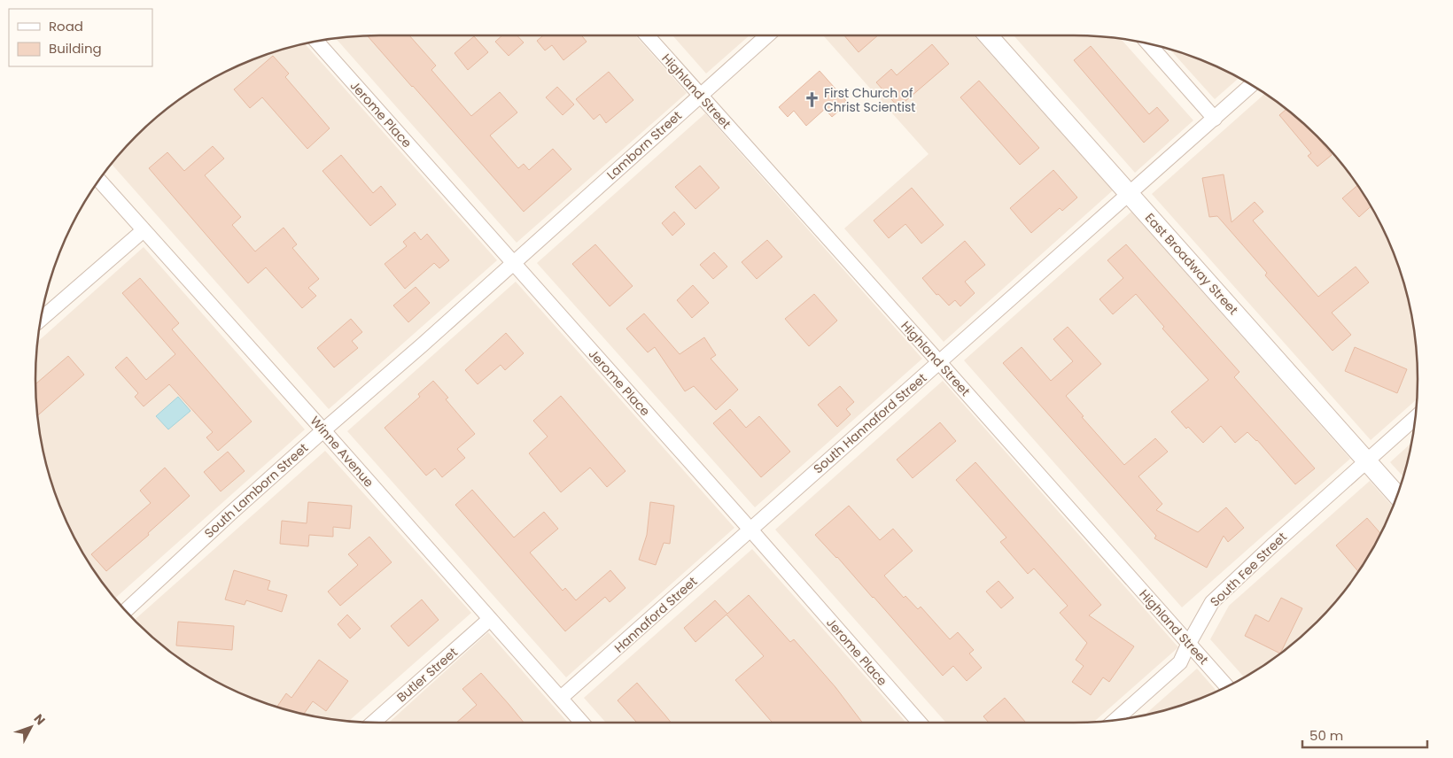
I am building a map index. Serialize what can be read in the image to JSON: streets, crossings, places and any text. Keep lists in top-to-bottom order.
{
  "streets": {
    "street": [
      "Highland Street",
      "Jerome Place",
      "Lamborn Street",
      "East Broadway Street",
      "South Hannaford Street",
      "Winne Avenue",
      "South Lamborn Street",
      "South Fee Street",
      "Hannaford Street",
      "Butler Street"
    ]
  },
  "crossings": [
    ["Highland Street", "Lamborn Street"],
    ["Highland Street", "South Hannaford Street"],
    ["Highland Street", "South Fee Street"],
    ["Jerome Place", "Lamborn Street"],
    ["Jerome Place", "South Hannaford Street"],
    ["Jerome Place", "South Lamborn Street"],
    ["Jerome Place", "Hannaford Street"],
    ["Lamborn Street", "South Lamborn Street"],
    ["East Broadway Street", "South Hannaford Street"],
    ["East Broadway Street", "South Fee Street"],
    ["South Hannaford Street", "Hannaford Street"],
    ["Winne Avenue", "South Lamborn Street"],
    ["Winne Avenue", "Hannaford Street"],
    ["Winne Avenue", "Butler Street"]
  ],
  "places": {
    "church": ["First Church of Christ Scientist"]
  },
  "legend": ["Road", "Building"],
  "scale_bar": "50 m",
  "north": "top right"
}
